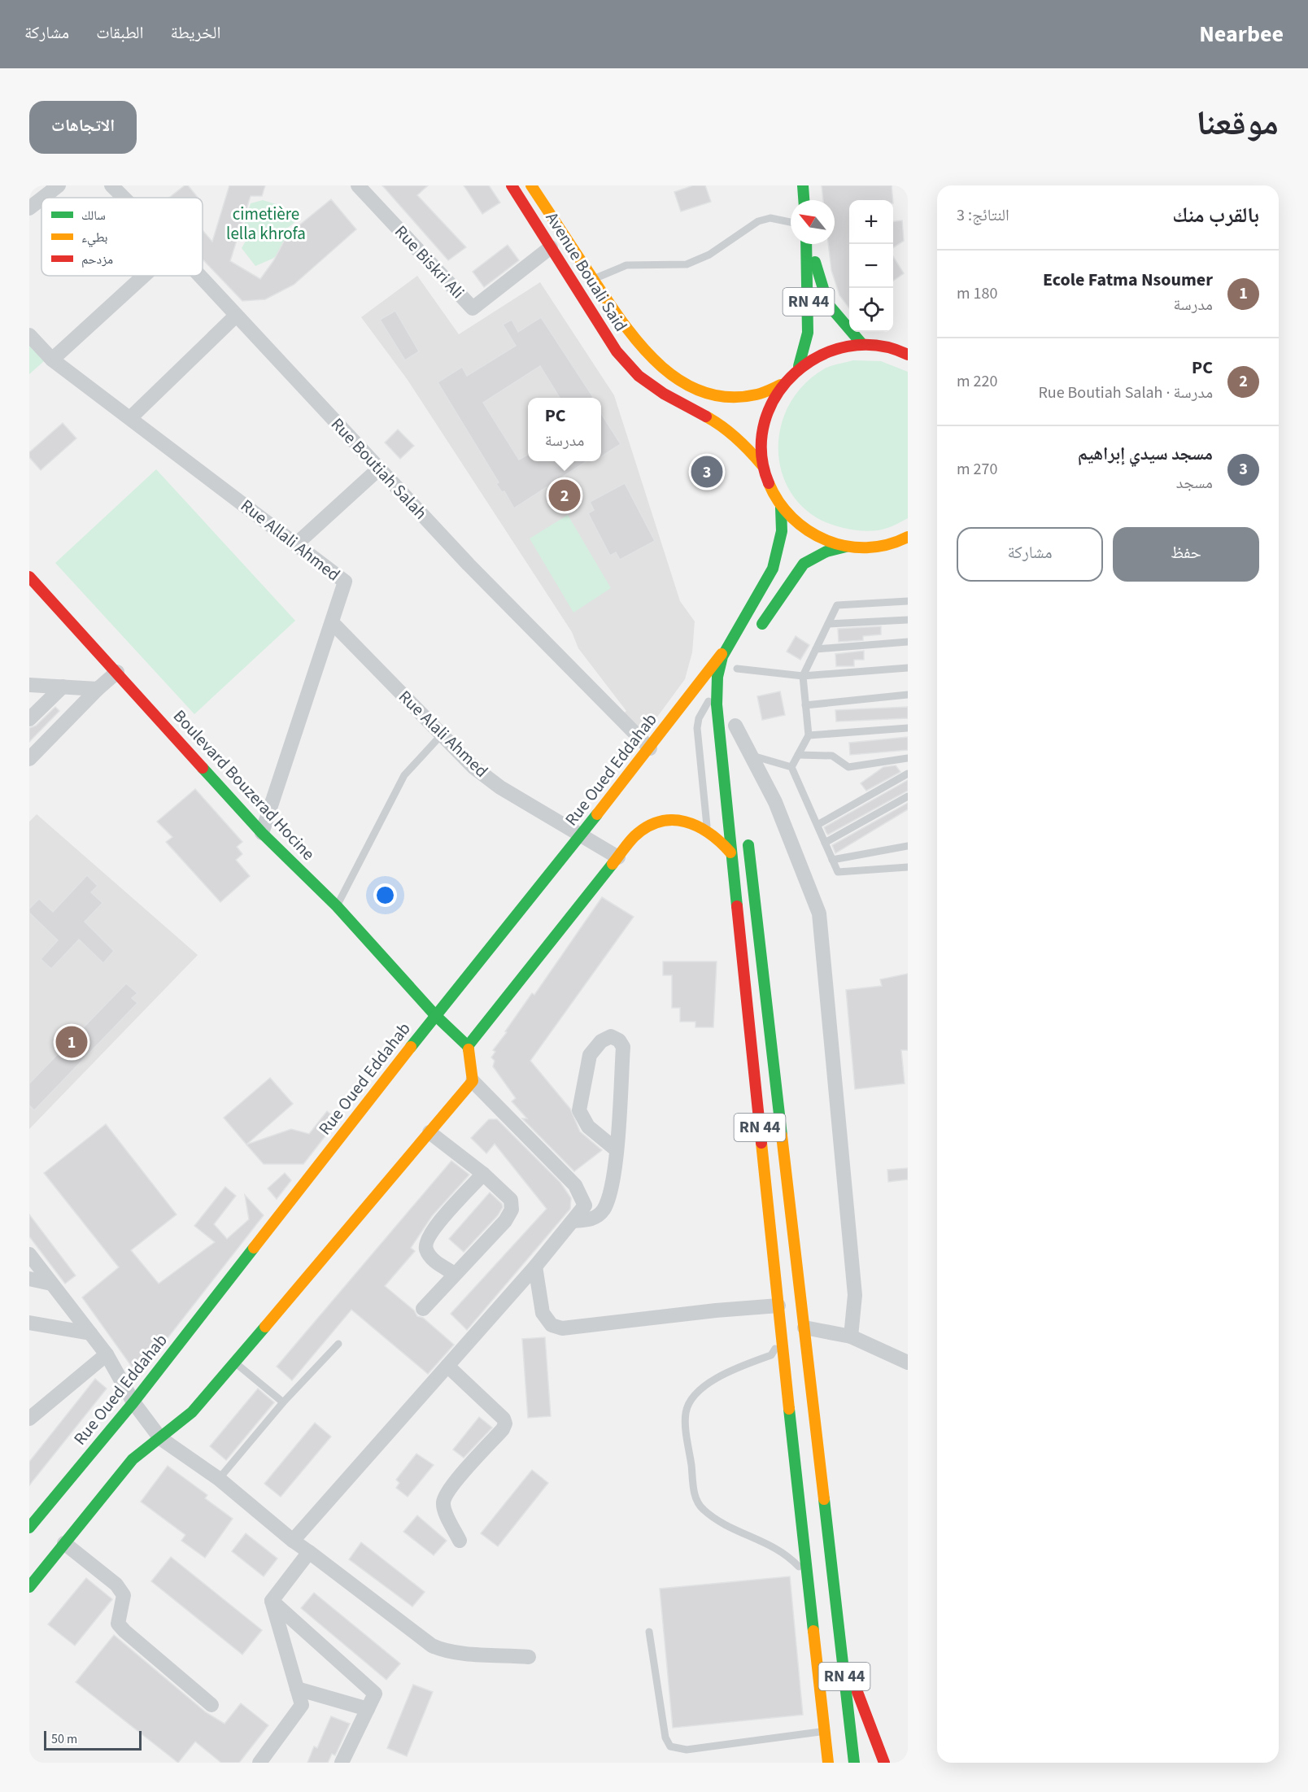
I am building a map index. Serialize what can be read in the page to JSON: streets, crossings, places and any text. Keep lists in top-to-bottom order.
{
  "streets": {
    "main road": [
      "Avenue Bouali Said",
      "RN 44",
      "Rue Oued Eddahab",
      "Boulevard Bouzerad Hocine"
    ],
    "street": [
      "Rue Biskri Ali",
      "Rue Boutiah Salah",
      "Rue Allali Ahmed",
      "Rue Alali Ahmed"
    ]
  },
  "crossings": [
    ["Rue Biskri Ali", "Avenue Bouali Said"],
    ["RN 44", "Rue Oued Eddahab"],
    ["Rue Boutiah Salah", "Rue Oued Eddahab"],
    ["Rue Allali Ahmed", "Rue Alali Ahmed"],
    ["Rue Allali Ahmed", "Boulevard Bouzerad Hocine"],
    ["Rue Alali Ahmed", "Rue Oued Eddahab"],
    ["Rue Oued Eddahab", "Boulevard Bouzerad Hocine"]
  ],
  "parks": ["cimetière lella khrofa"],
  "legend": ["سالك", "بطيء", "مزدحم"],
  "scale_bar": "50 m",
  "north": "top left",
  "page": {
    "header": "Nearbee",
    "nav": ["الخريطة", "الطبقات", "مشاركة"],
    "title": "موقعنا",
    "buttons": [
      "الاتجاهات",
      ["حفظ", "مشاركة"]
    ],
    "heading": ["بالقرب منك", "النتائج: 3"],
    "map_buttons": ["+", "−"],
    "list": [
      {
        "mark": "1",
        "name": "Ecole Fatma Nsoumer",
        "note": "مدرسة",
        "value": "180 m"
      },
      {
        "mark": "2",
        "name": "PC",
        "note": "مدرسة · Rue Boutiah Salah",
        "value": "220 m"
      },
      {
        "mark": "3",
        "name": "مسجد سيدي إبراهيم",
        "note": "مسجد",
        "value": "270 m"
      }
    ],
    "popup": ["PC", "مدرسة"],
    "pins": ["3", "2", "1"],
    "scale": "50 m"
  }
}
